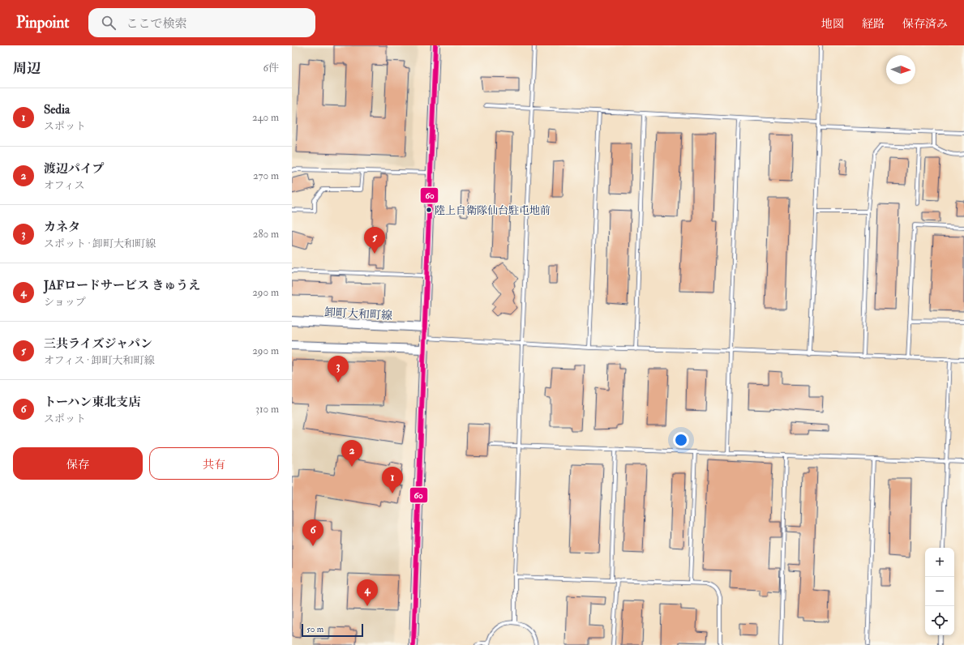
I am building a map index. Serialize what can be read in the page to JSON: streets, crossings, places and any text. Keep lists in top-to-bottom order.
{
  "streets": {
    "street": ["卸町大和町線"]
  },
  "places": ["陸上自衛隊仙台駐屯地前"],
  "lines": ["transit line 60"],
  "scale_bar": "50 m",
  "north": "right",
  "page": {
    "header": "Pinpoint",
    "search": "ここで検索",
    "nav": ["地図", "経路", "保存済み"],
    "heading": ["周辺", "6件"],
    "list": [
      {
        "mark": "1",
        "name": "Sedia",
        "note": "スポット",
        "value": "240 m"
      },
      {
        "mark": "2",
        "name": "渡辺パイプ",
        "note": "オフィス",
        "value": "270 m"
      },
      {
        "mark": "3",
        "name": "カネタ",
        "note": "スポット · 卸町大和町線",
        "value": "280 m"
      },
      {
        "mark": "4",
        "name": "JAFロードサービス きゅうえ",
        "note": "ショップ",
        "value": "290 m"
      },
      {
        "mark": "5",
        "name": "三共ライズジャパン",
        "note": "オフィス · 卸町大和町線",
        "value": "290 m"
      },
      {
        "mark": "6",
        "name": "トーハン東北支店",
        "note": "スポット",
        "value": "310 m"
      }
    ],
    "pins": [
      "5",
      "3",
      "2",
      "1",
      "6",
      "4"
    ],
    "buttons": ["保存", "共有"],
    "map_buttons": ["+", "−"],
    "scale": "50 m"
  }
}
